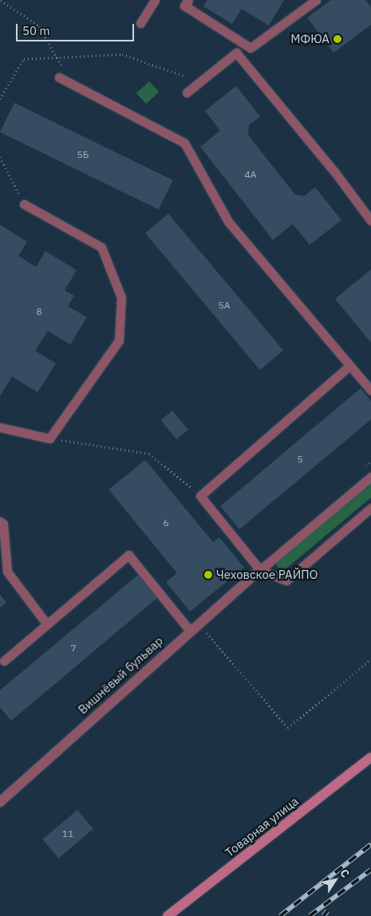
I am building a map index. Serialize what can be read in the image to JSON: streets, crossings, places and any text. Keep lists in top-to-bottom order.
{
  "streets": {
    "street": ["Вишнёвый бульвар", "Товарная улица"]
  },
  "places": ["МФЮА", "Чеховское РАЙПО"],
  "house_numbers": [
    "5Б",
    "4А",
    "5А",
    "8",
    "5",
    "6",
    "7",
    "11"
  ],
  "scale_bar": "50 m",
  "north": "top right"
}
